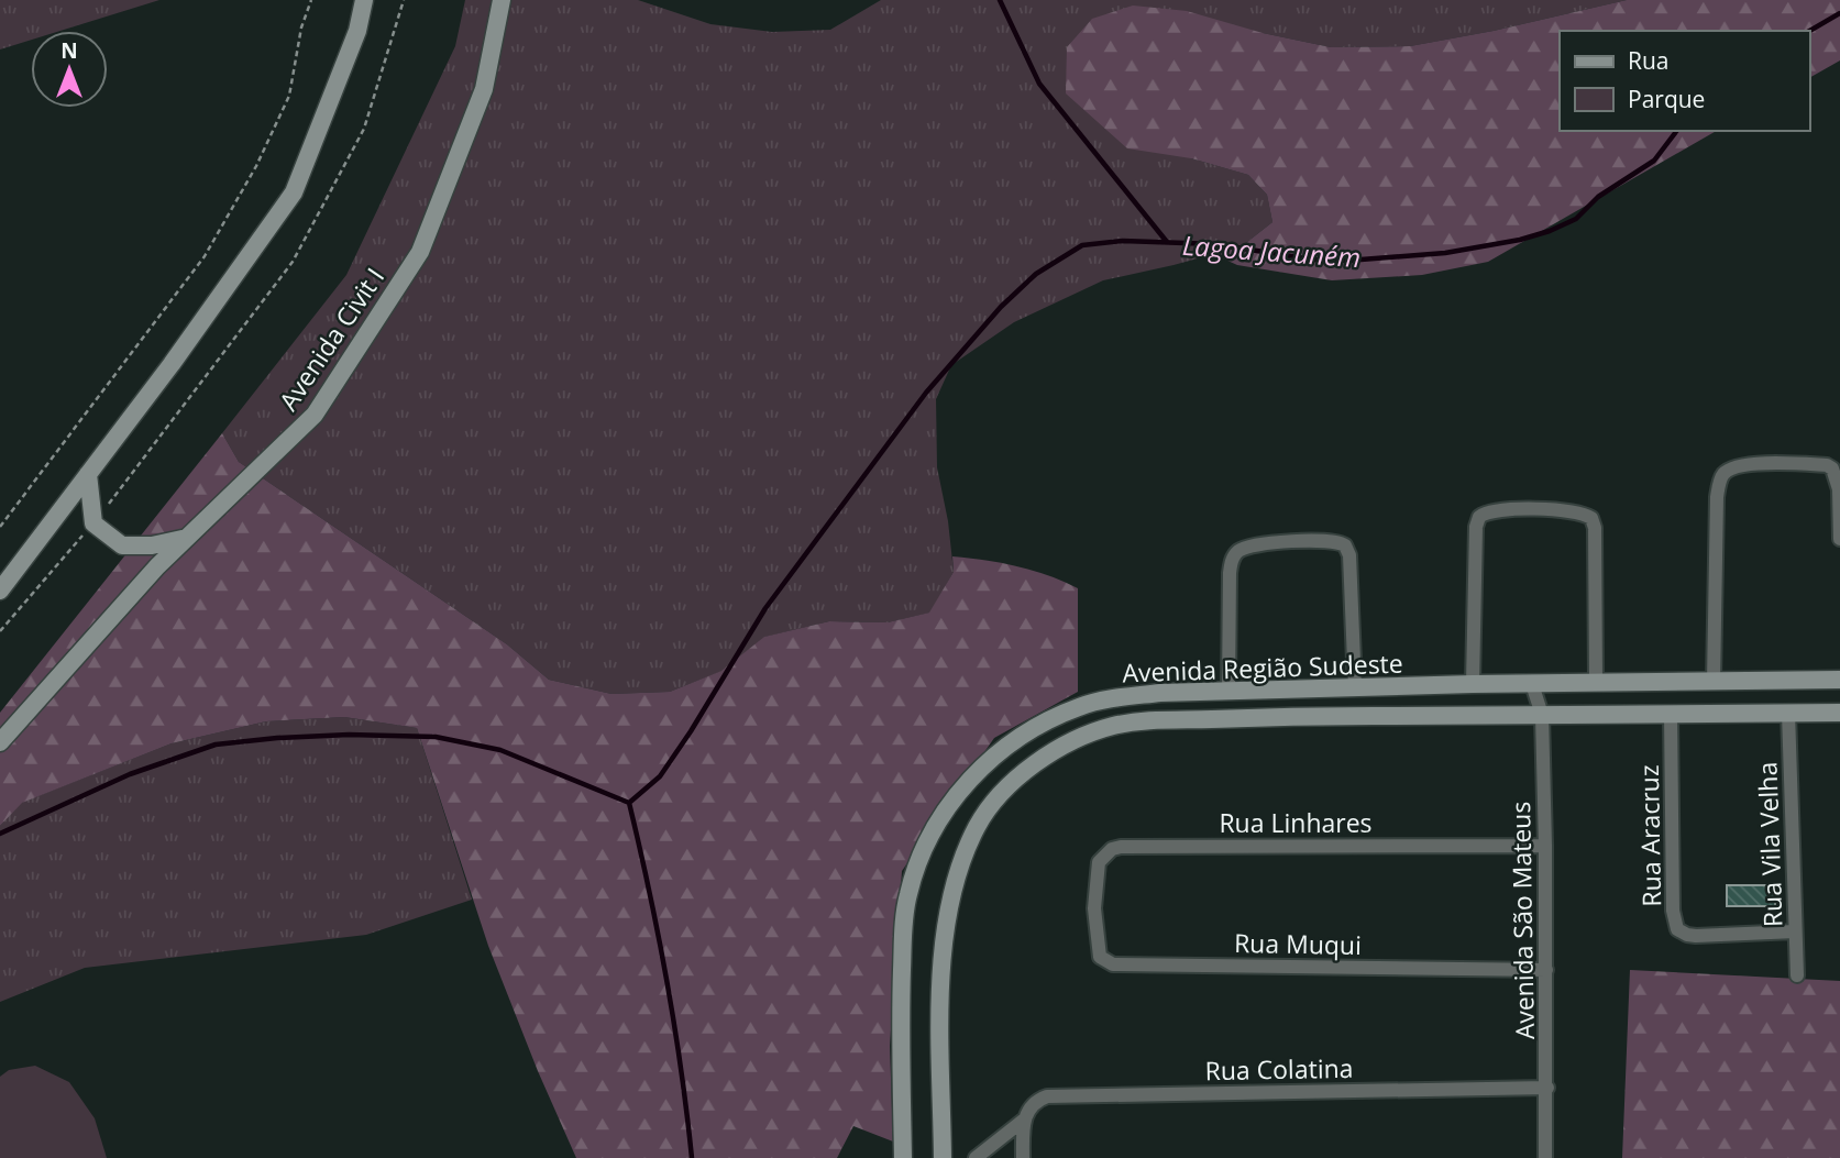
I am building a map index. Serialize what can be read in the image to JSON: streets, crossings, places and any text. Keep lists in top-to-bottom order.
{
  "streets": {
    "street": [
      "Avenida Civit I",
      "Avenida Região Sudeste",
      "Rua Linhares",
      "Rua Aracruz",
      "Rua Vila Velha",
      "Avenida São Mateus",
      "Rua Muqui",
      "Rua Colatina"
    ]
  },
  "crossings": [
    ["Avenida Região Sudeste", "Rua Aracruz"],
    ["Avenida Região Sudeste", "Rua Vila Velha"],
    ["Avenida Região Sudeste", "Avenida São Mateus"],
    ["Rua Linhares", "Avenida São Mateus"],
    ["Rua Linhares", "Rua Muqui"],
    ["Rua Aracruz", "Rua Vila Velha"],
    ["Avenida São Mateus", "Rua Muqui"],
    ["Avenida São Mateus", "Rua Colatina"]
  ],
  "water": ["Lagoa Jacuném"],
  "legend": ["Rua", "Parque"],
  "north": "top"
}
